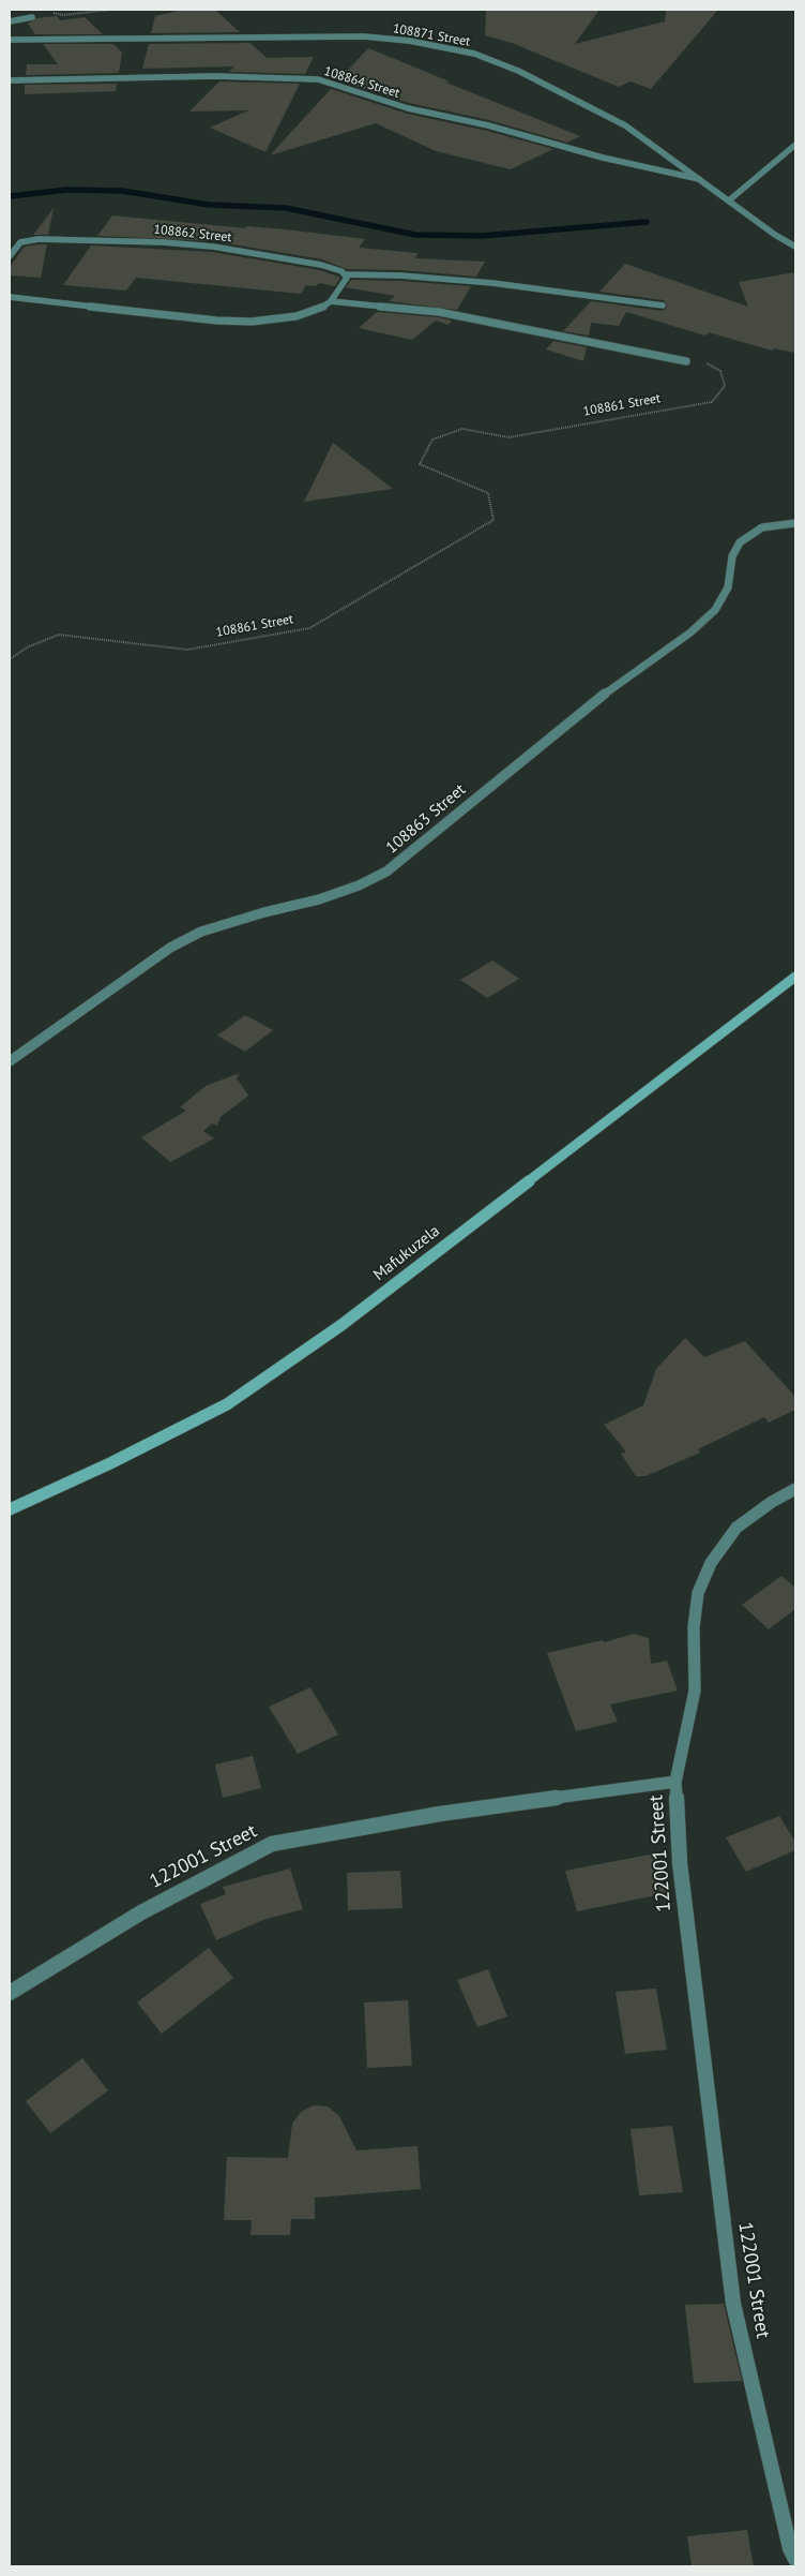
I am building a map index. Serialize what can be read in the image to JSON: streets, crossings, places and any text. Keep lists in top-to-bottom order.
{
  "streets": {
    "main road": ["Mafukuzela"],
    "street": [
      "108871 Street",
      "108864 Street",
      "108862 Street",
      "108863 Street",
      "122001 Street"
    ],
    "path": ["108861 Street"]
  },
  "crossings": [
    ["108871 Street", "108864 Street"]
  ]
}
